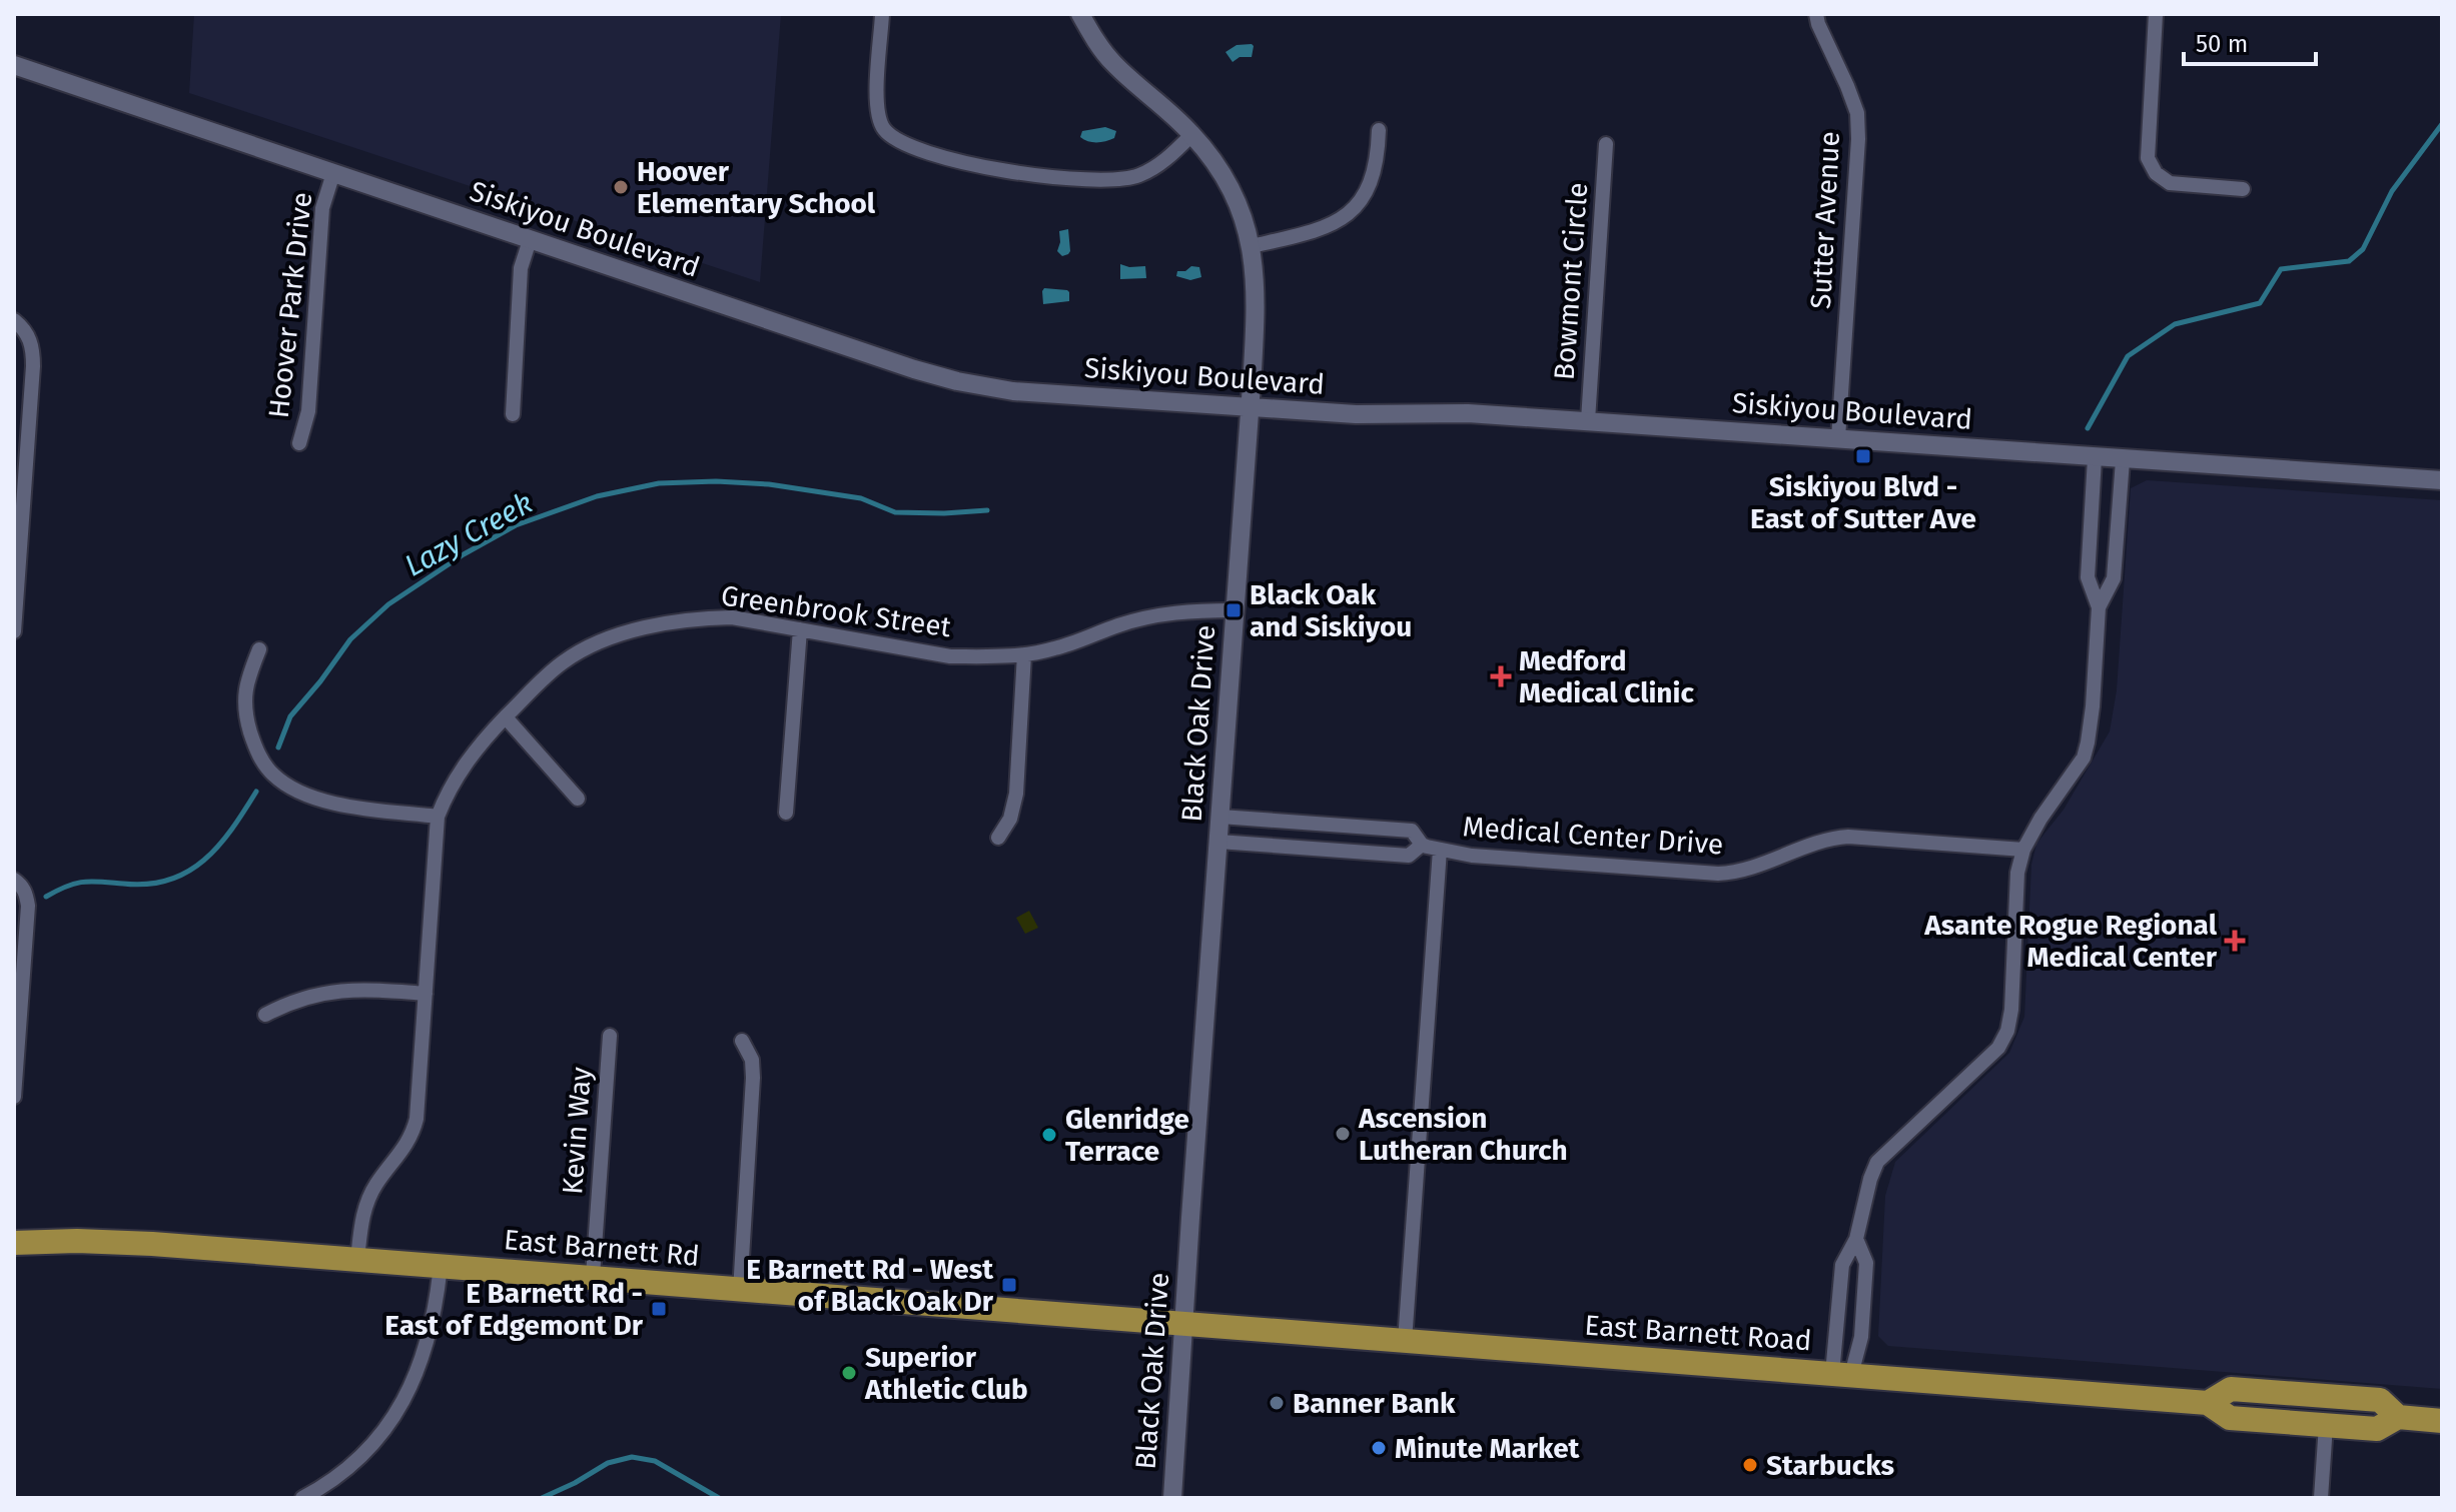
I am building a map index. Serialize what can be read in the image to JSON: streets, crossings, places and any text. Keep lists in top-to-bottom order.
{
  "streets": {
    "main road": ["East Barnett Rd", "East Barnett Road"],
    "street": [
      "Sutter Avenue",
      "Siskiyou Boulevard",
      "Bowmont Circle",
      "Hoover Park Drive",
      "Greenbrook Street",
      "Black Oak Drive",
      "Medical Center Drive",
      "Kevin Way"
    ]
  },
  "crossings": [
    ["Sutter Avenue", "Siskiyou Boulevard"],
    ["Siskiyou Boulevard", "Bowmont Circle"],
    ["Siskiyou Boulevard", "Hoover Park Drive"],
    ["Siskiyou Boulevard", "Black Oak Drive"],
    ["Greenbrook Street", "Black Oak Drive"],
    ["Greenbrook Street", "East Barnett Rd"],
    ["Black Oak Drive", "Medical Center Drive"],
    ["Black Oak Drive", "East Barnett Rd"],
    ["Black Oak Drive", "East Barnett Road"],
    ["Medical Center Drive", "East Barnett Road"],
    ["Kevin Way", "East Barnett Rd"],
    ["East Barnett Rd", "East Barnett Road"]
  ],
  "water": ["Lazy Creek"],
  "places": {
    "other": [
      "Hoover Elementary School",
      "Ascension Lutheran Church",
      "Glenridge Terrace",
      "Superior Athletic Club",
      "Banner Bank",
      "Minute Market",
      "Starbucks"
    ],
    "transit": [
      "Siskiyou Blvd - East of Sutter Ave",
      "Black Oak and Siskiyou",
      "E Barnett Rd - West of Black Oak Dr",
      "E Barnett Rd - East of Edgemont Dr"
    ],
    "health": ["Medford Medical Clinic", "Asante Rogue Regional Medical Center"]
  },
  "scale_bar": "50 m"
}
